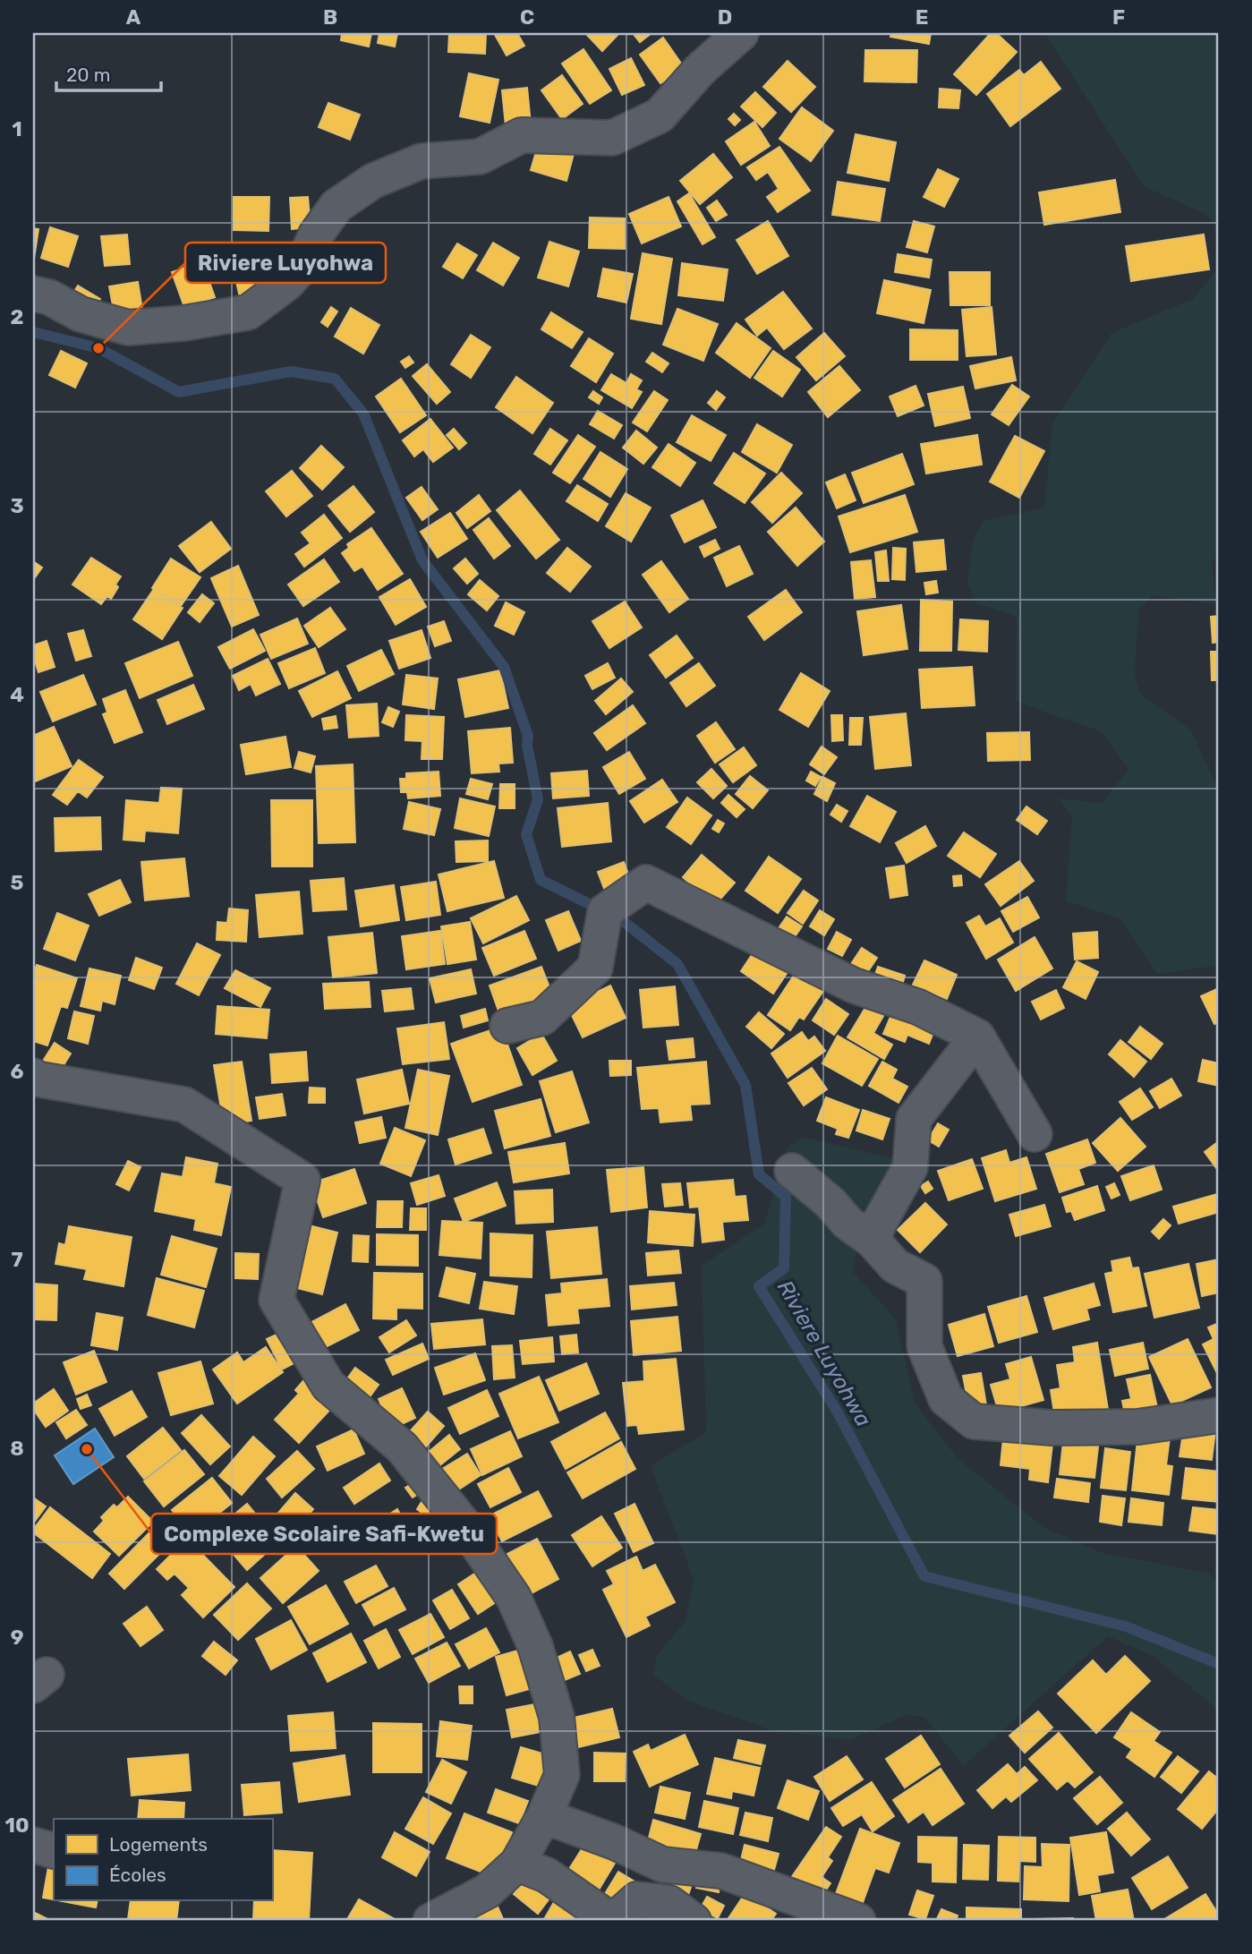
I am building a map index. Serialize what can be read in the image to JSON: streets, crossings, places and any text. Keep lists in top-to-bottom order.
{
  "water": ["Riviere Luyohwa"],
  "places": ["Riviere Luyohwa", "Complexe Scolaire Safi-Kwetu"],
  "legend": ["Logements", "Écoles"],
  "scale_bar": "20 m",
  "grid": {
    "columns": [
      "A",
      "B",
      "C",
      "D",
      "E",
      "F"
    ],
    "rows": [
      "1",
      "2",
      "3",
      "4",
      "5",
      "6",
      "7",
      "8",
      "9",
      "10"
    ]
  }
}
